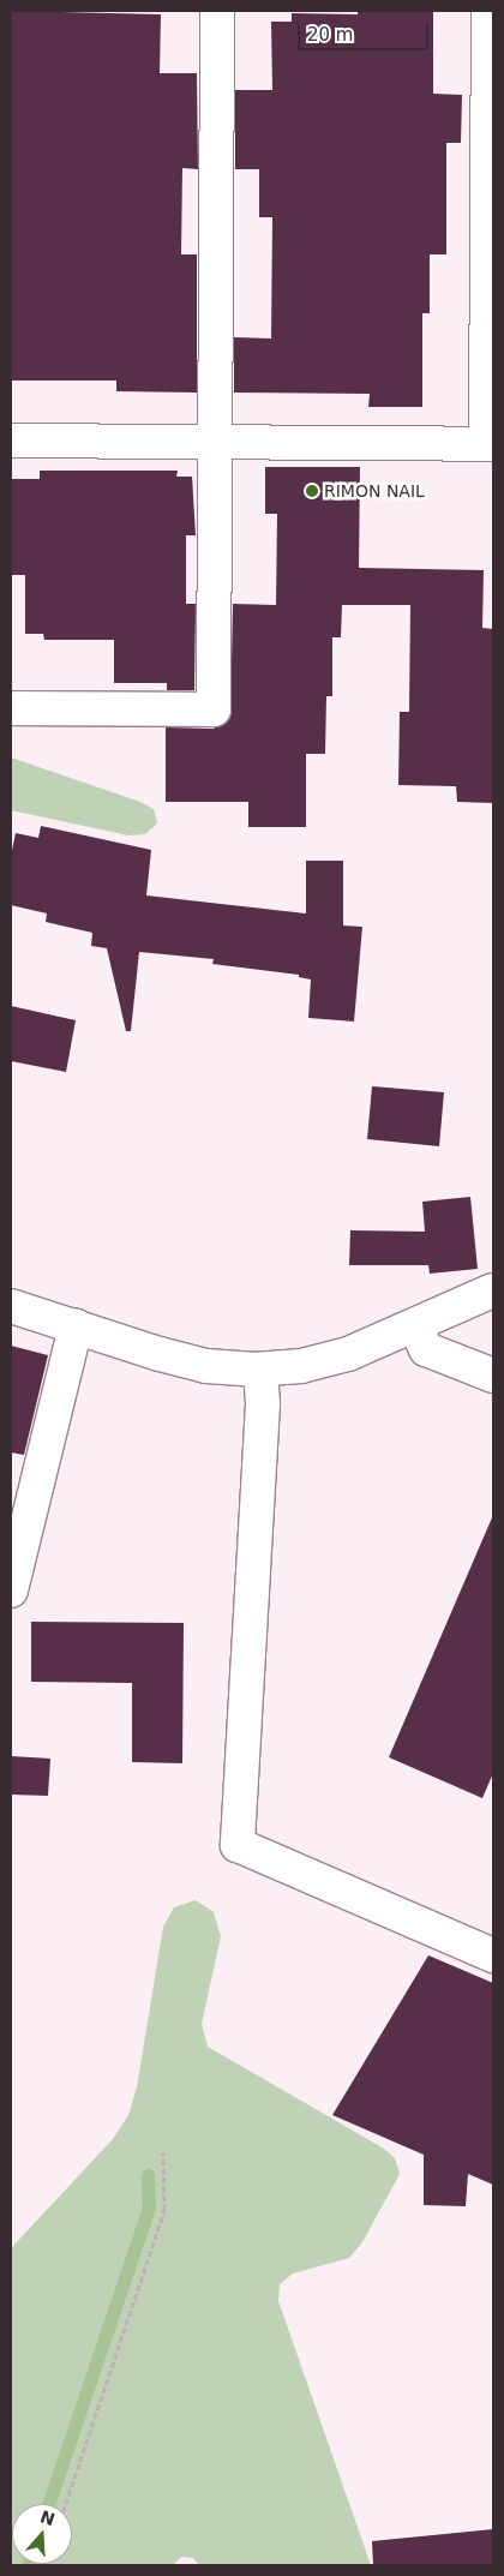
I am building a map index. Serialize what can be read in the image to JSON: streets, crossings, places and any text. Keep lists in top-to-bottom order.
{
  "places": ["RIMON NAIL"],
  "scale_bar": "20 m",
  "north": "top"
}
